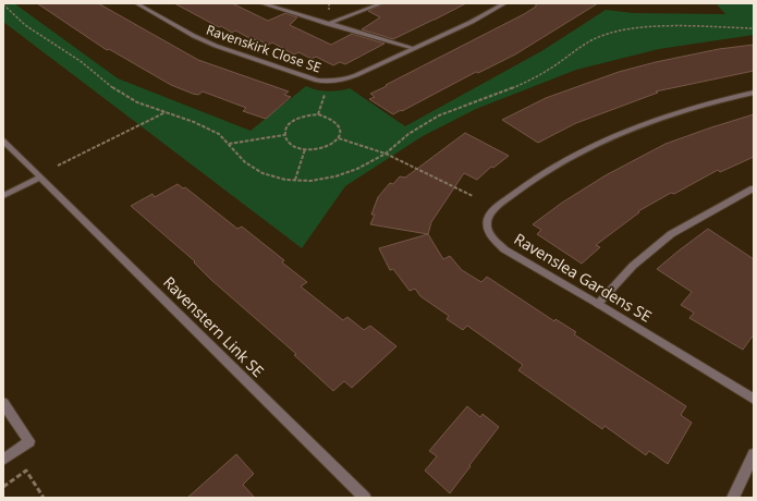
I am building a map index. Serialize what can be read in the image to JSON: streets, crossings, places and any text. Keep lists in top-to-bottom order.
{
  "streets": {
    "street": ["Ravenskirk Close SE", "Ravenslea Gardens SE", "Ravenstern Link SE"]
  }
}
